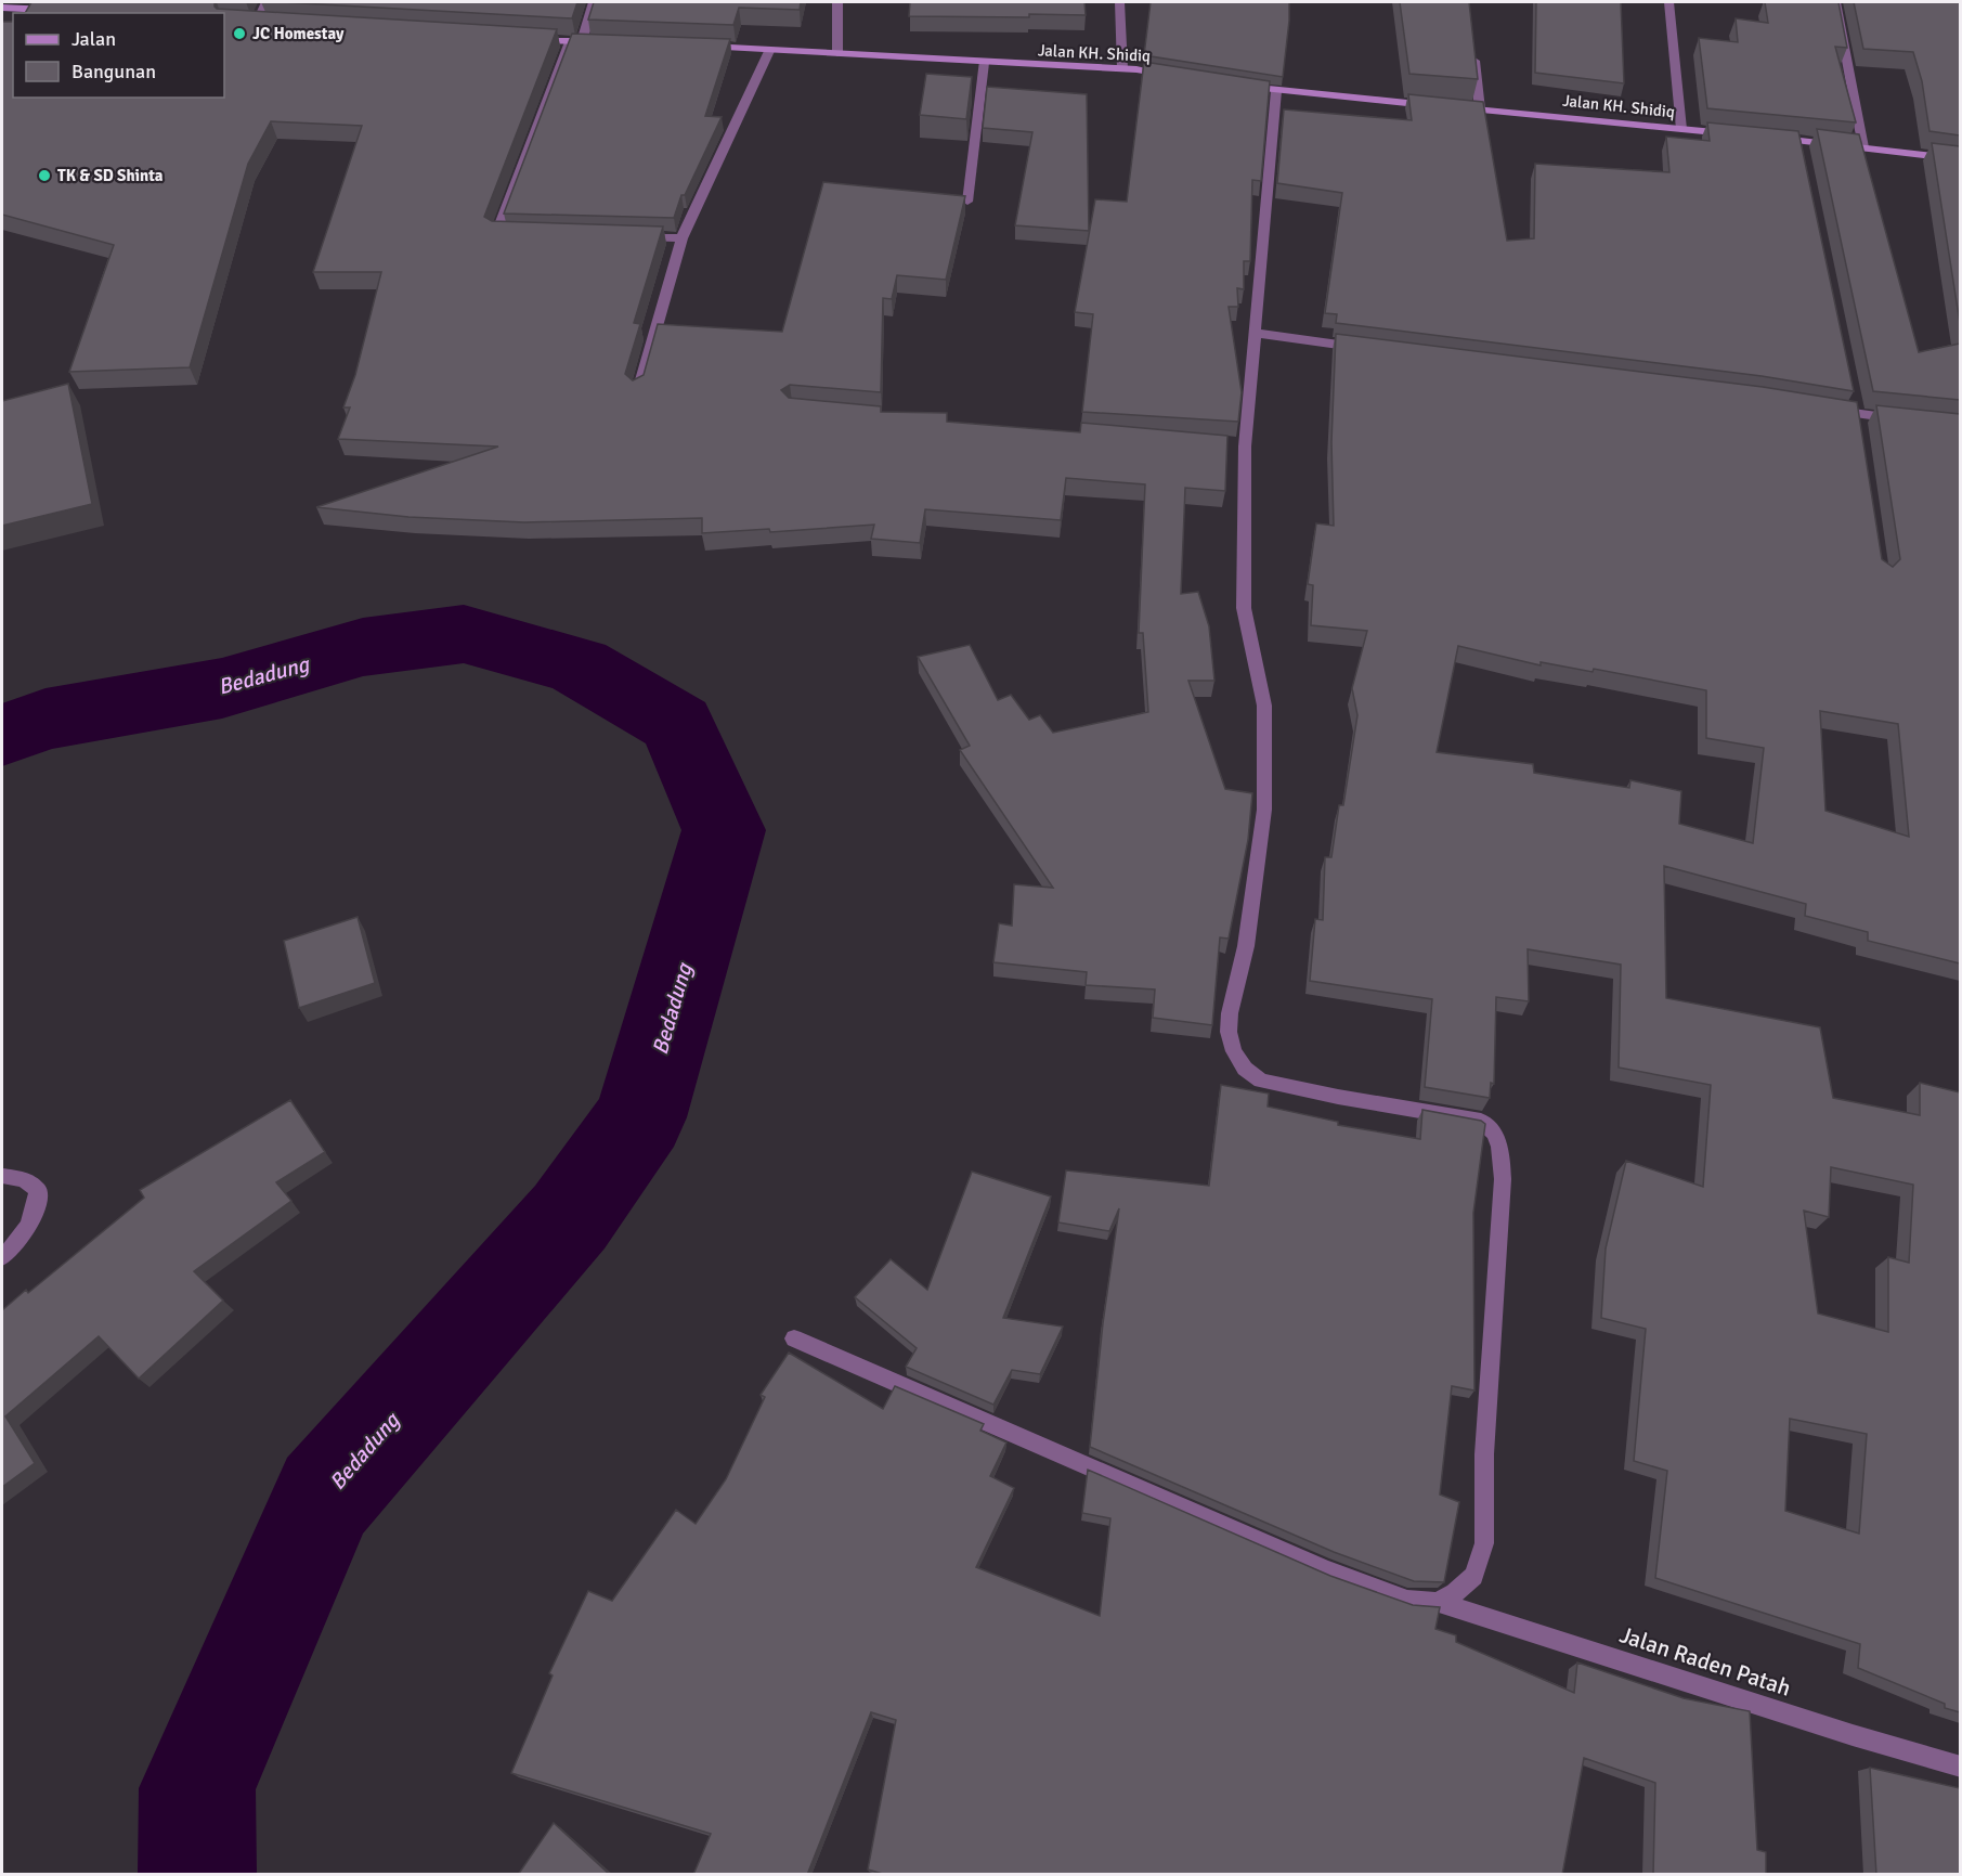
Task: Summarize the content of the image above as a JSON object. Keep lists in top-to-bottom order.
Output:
{
  "streets": {
    "main road": ["Jalan KH. Shidiq"],
    "street": ["Jalan Raden Patah"]
  },
  "water": ["Bedadung"],
  "places": ["JC Homestay", "TK & SD Shinta"],
  "legend": ["Jalan", "Bangunan"]
}
